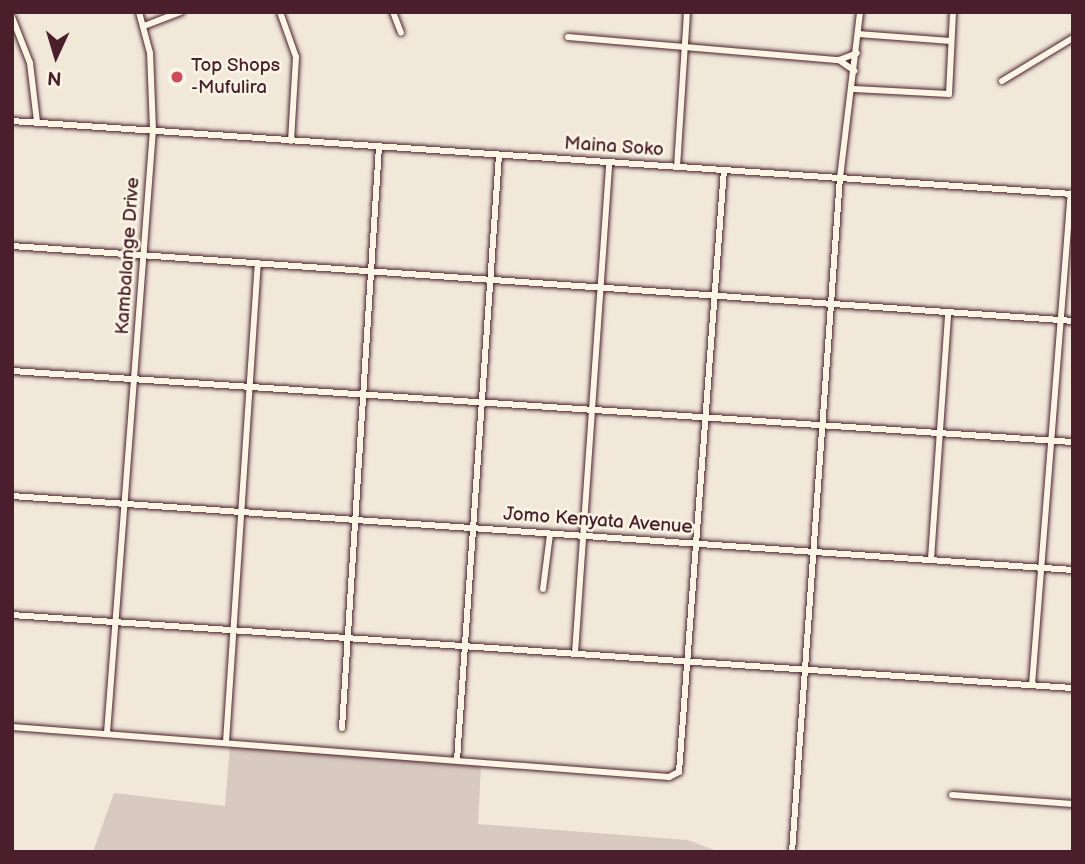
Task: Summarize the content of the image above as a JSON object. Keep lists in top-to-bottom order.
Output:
{
  "streets": {
    "street": ["Maina Soko", "Kambalange Drive", "Jomo Kenyata Avenue"]
  },
  "crossings": [
    ["Maina Soko", "Kambalange Drive"],
    ["Kambalange Drive", "Jomo Kenyata Avenue"]
  ],
  "places": ["Top Shops -Mufulira"],
  "north": "bottom"
}
